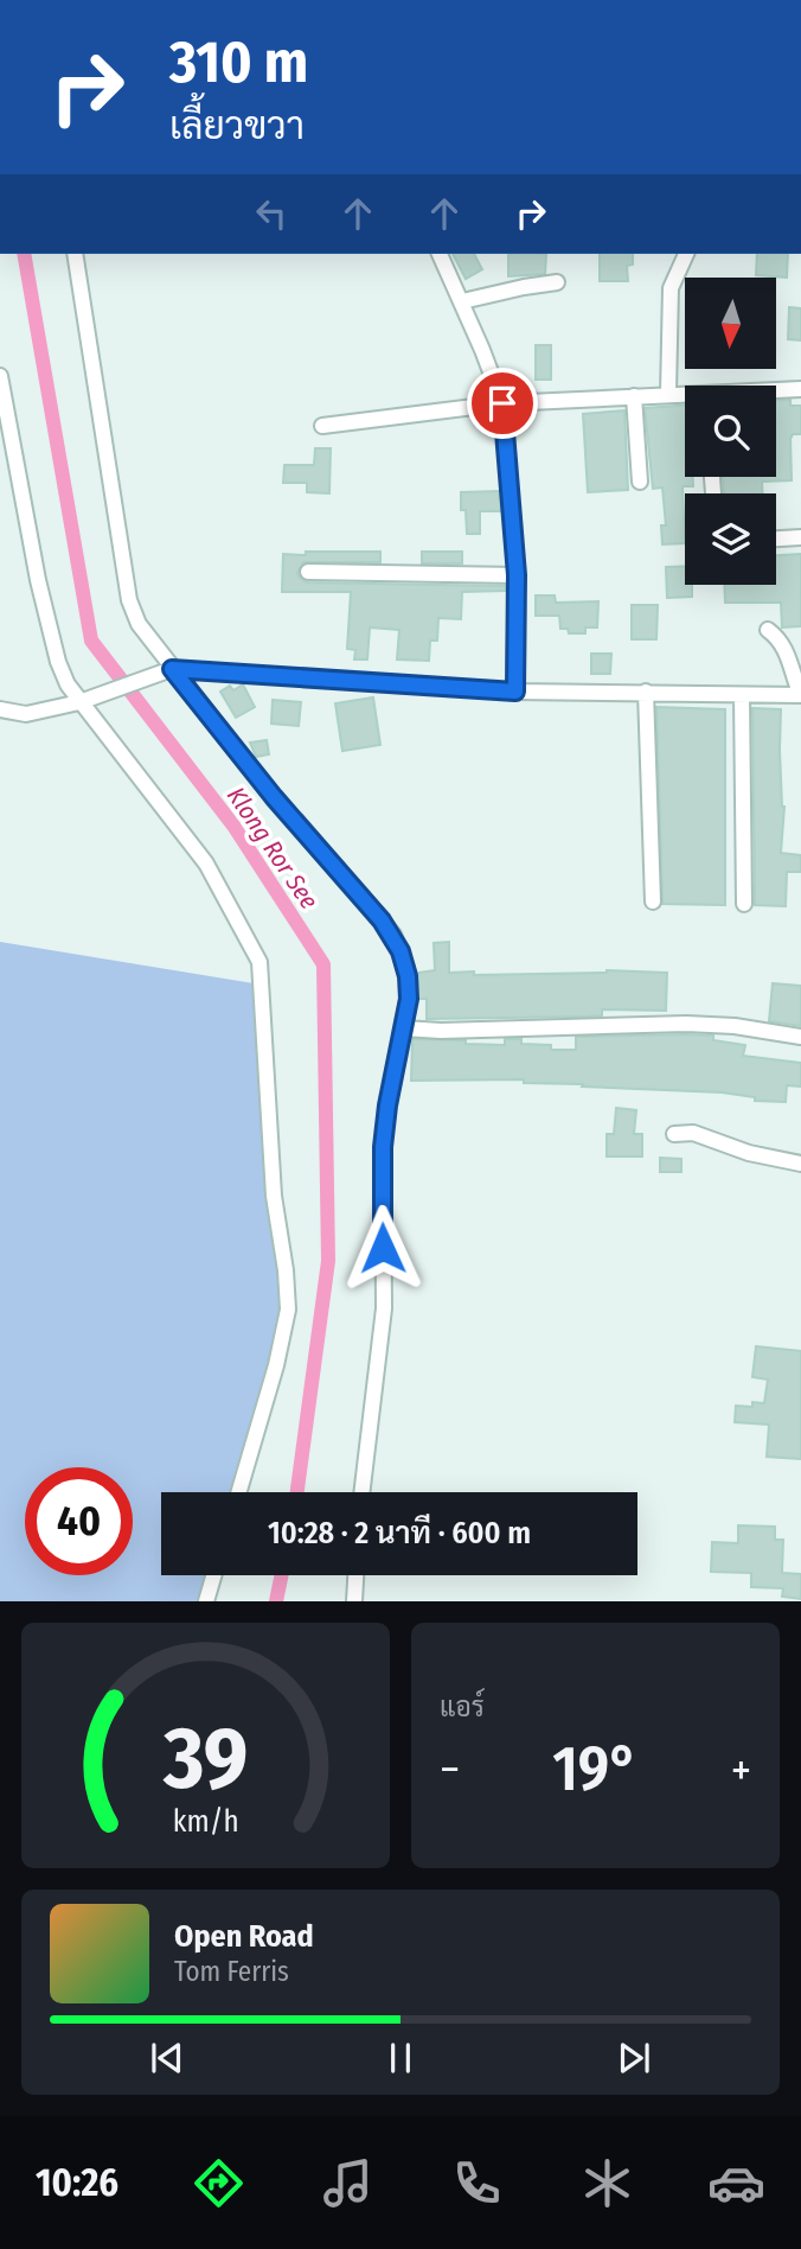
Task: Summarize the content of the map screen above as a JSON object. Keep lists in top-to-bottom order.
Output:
{
  "water": ["Klong Ror See"],
  "north": "bottom",
  "page": {
    "turn": ["310 m", "เลี้ยวขวา"],
    "limit": "40",
    "trip": "10:28 · 2 นาที · 600 m",
    "tile": "แอร์",
    "heat": ["−", "19°", "+"],
    "song": ["Open Road", "Tom Ferris"],
    "tabs": "10:26",
    "gauge": ["39", "km/h"]
  }
}
